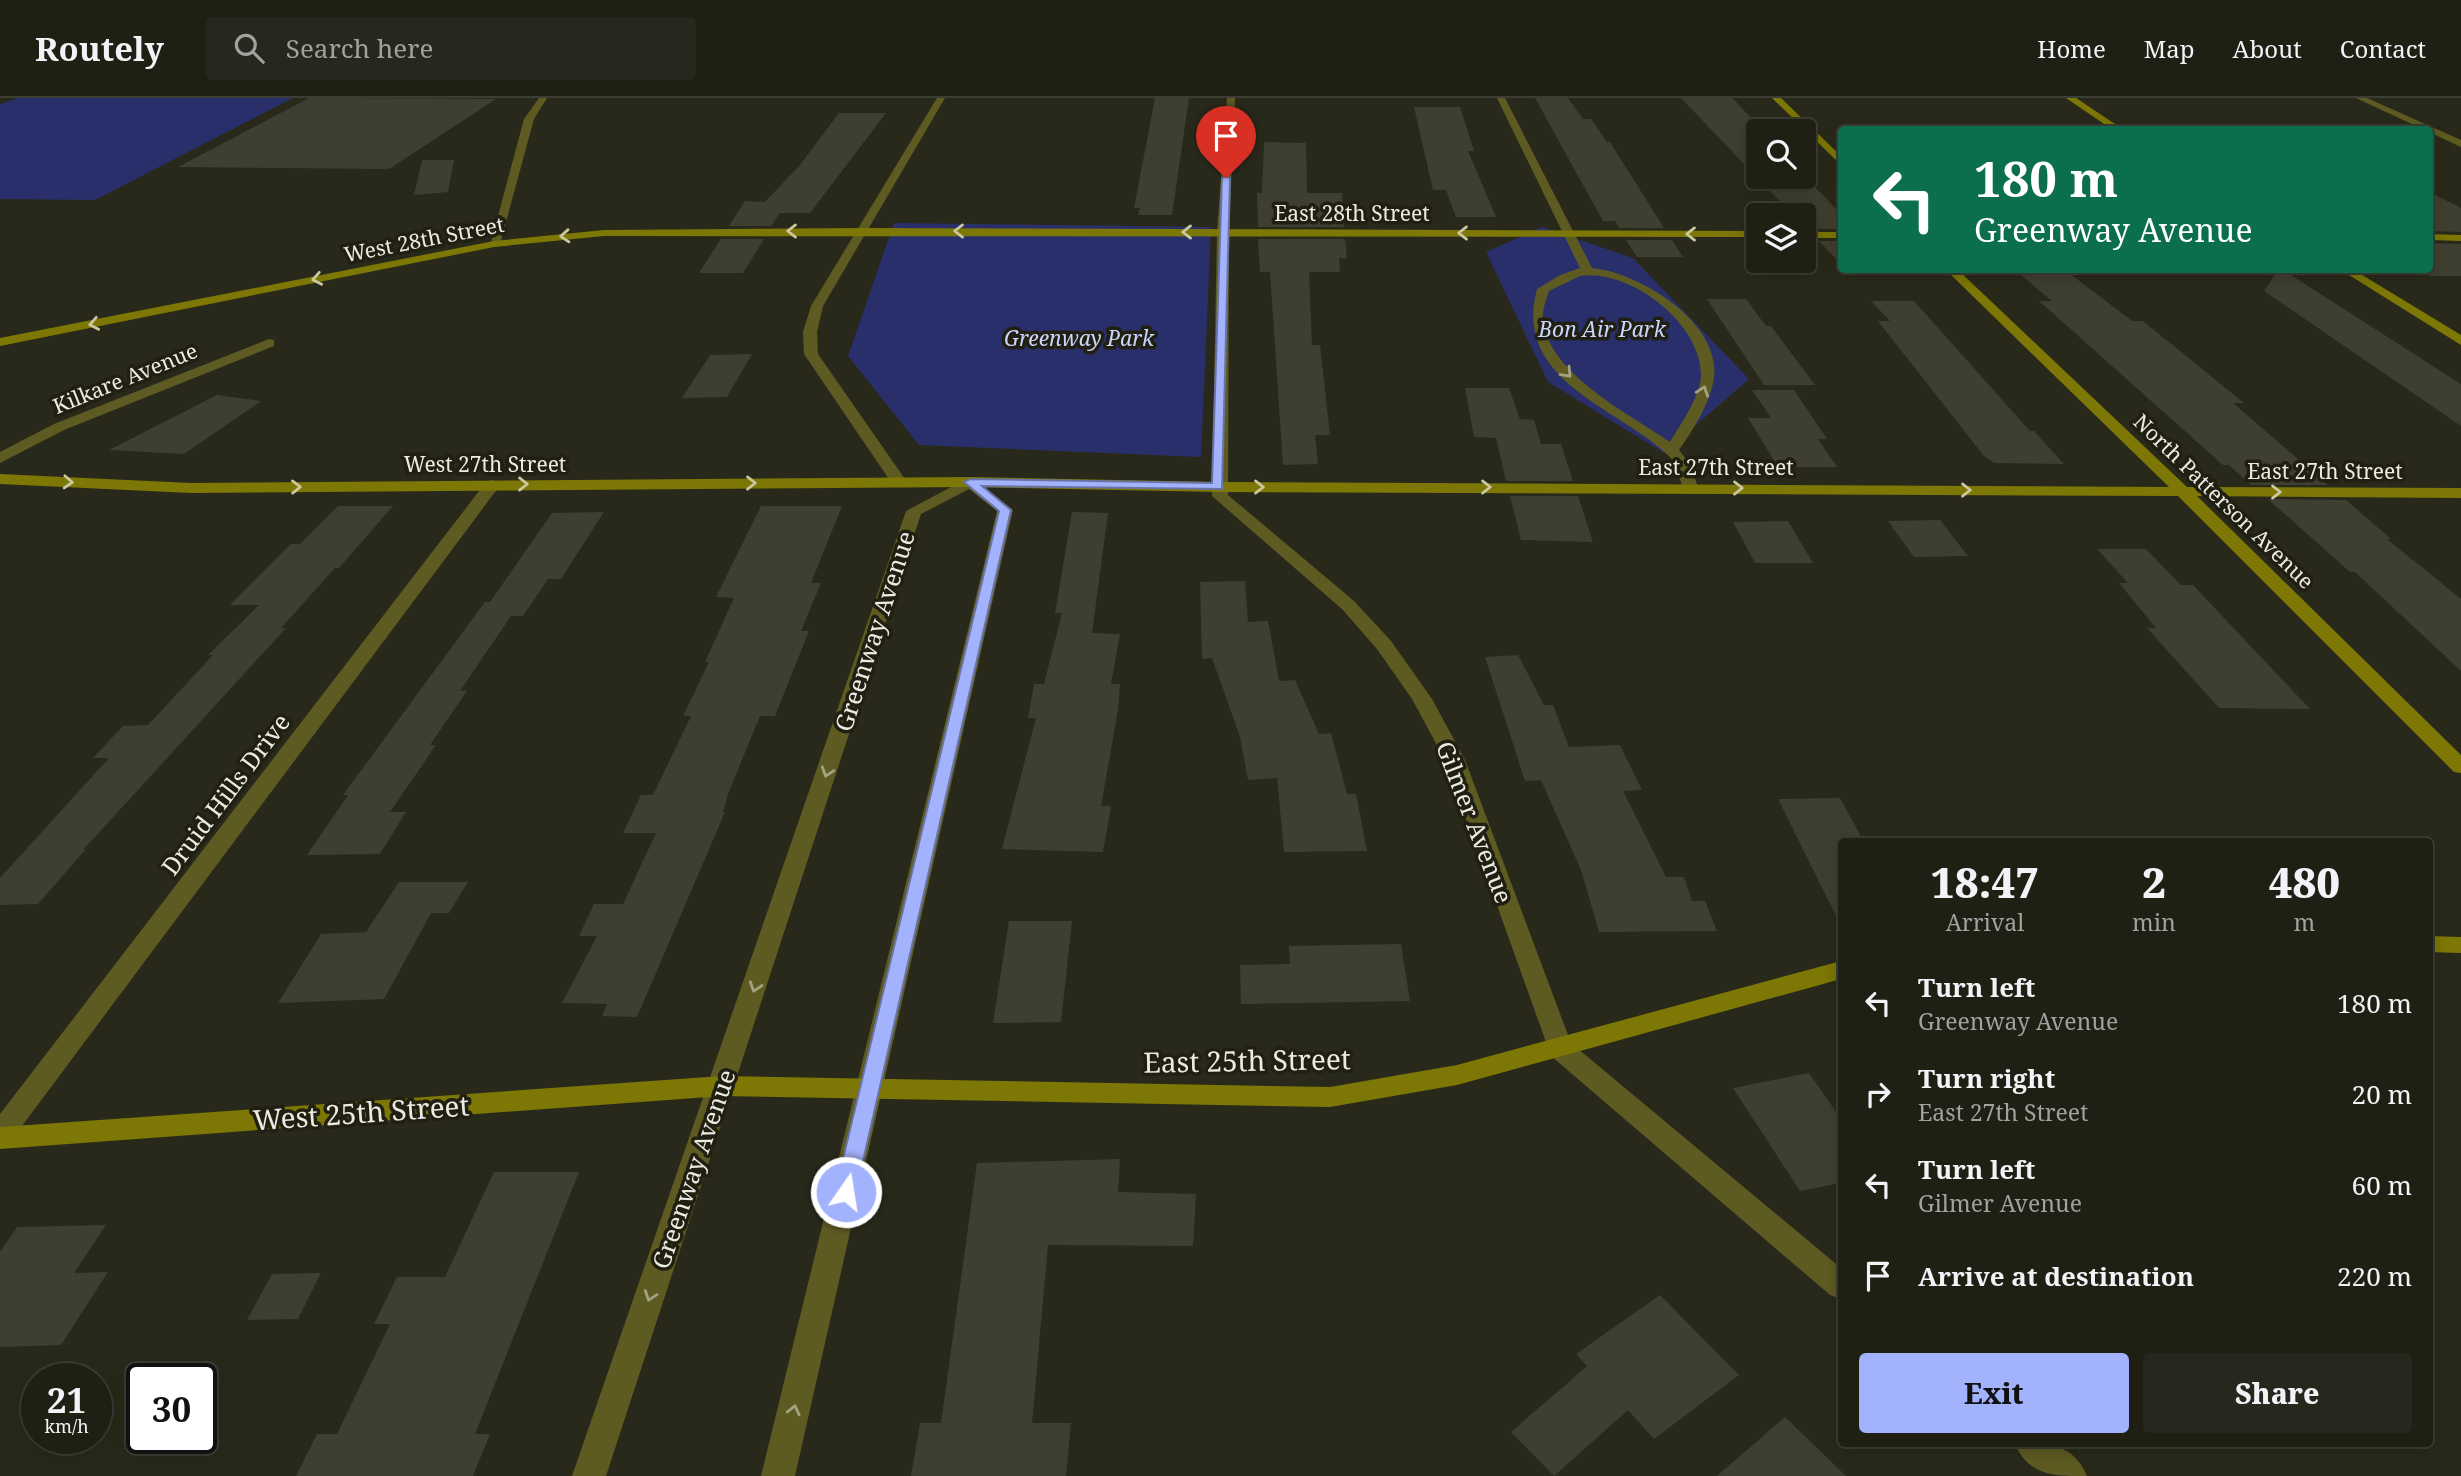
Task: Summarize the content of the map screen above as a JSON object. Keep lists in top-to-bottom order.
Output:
{
  "streets": {
    "street": [
      "East 28th Street",
      "West 28th Street",
      "Kilkare Avenue",
      "West 27th Street",
      "East 27th Street",
      "North Patterson Avenue",
      "Greenway Avenue",
      "Druid Hills Drive",
      "Gilmer Avenue",
      "East 25th Street",
      "West 25th Street"
    ]
  },
  "crossings": [
    ["East 28th Street", "West 28th Street"],
    ["West 27th Street", "East 27th Street"],
    ["West 27th Street", "Greenway Avenue"],
    ["West 27th Street", "Druid Hills Drive"],
    ["East 27th Street", "North Patterson Avenue"],
    ["East 27th Street", "Greenway Avenue"],
    ["East 27th Street", "Gilmer Avenue"],
    ["Greenway Avenue", "East 25th Street"],
    ["Greenway Avenue", "West 25th Street"],
    ["Druid Hills Drive", "West 25th Street"],
    ["Gilmer Avenue", "East 25th Street"],
    ["East 25th Street", "West 25th Street"]
  ],
  "one_way": [
    "East 28th Street",
    "West 28th Street",
    "West 27th Street",
    "East 27th Street"
  ],
  "parks": ["Bon Air Park", "Greenway Park"],
  "page": {
    "header": "Routely",
    "search": "Search here",
    "nav": [
      "Home",
      "Map",
      "About",
      "Contact"
    ],
    "turn": ["180 m", "Greenway Avenue"],
    "eta": [
      "18:47",
      "Arrival",
      "2",
      "min",
      "480",
      "m"
    ],
    "list": [
      {
        "name": "Turn left",
        "note": "Greenway Avenue",
        "value": "180 m"
      },
      {
        "name": "Turn right",
        "note": "East 27th Street",
        "value": "20 m"
      },
      {
        "name": "Turn left",
        "note": "Gilmer Avenue",
        "value": "60 m"
      },
      {
        "name": "Arrive at destination",
        "value": "220 m"
      }
    ],
    "buttons": ["Exit", "Share"],
    "speed": "21 km/h",
    "limit": "30"
  }
}
